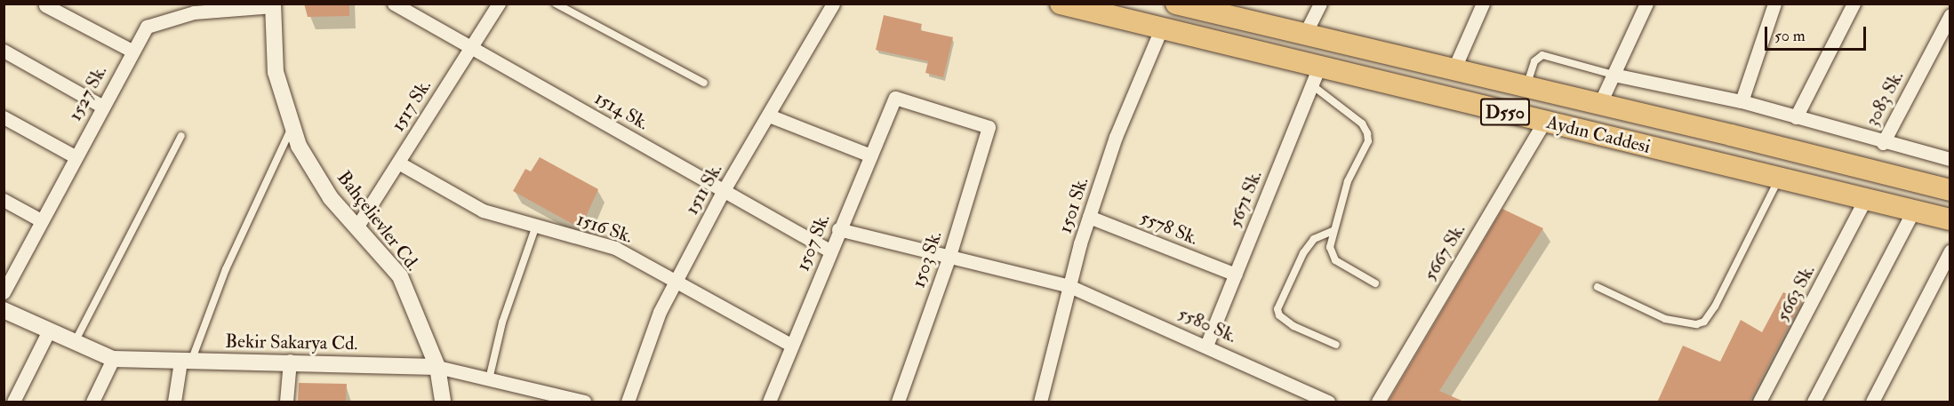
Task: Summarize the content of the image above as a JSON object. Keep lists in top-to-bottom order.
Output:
{
  "streets": {
    "highway": ["D550", "Aydın Caddesi"],
    "street": [
      "1527 Sk.",
      "3083 Sk.",
      "1517 Sk.",
      "1514 Sk.",
      "1511 Sk.",
      "5671 Sk.",
      "1501 Sk.",
      "Bahçelievler Cd.",
      "1516 Sk.",
      "5578 Sk.",
      "1507 Sk.",
      "5667 Sk.",
      "1503 Sk.",
      "5663 Sk.",
      "5580 Sk.",
      "Bekir Sakarya Cd."
    ]
  },
  "crossings": [
    ["1527 Sk.", "Bahçelievler Cd."],
    ["1517 Sk.", "1514 Sk."],
    ["1517 Sk.", "Bahçelievler Cd."],
    ["1517 Sk.", "1516 Sk."],
    ["1514 Sk.", "1511 Sk."],
    ["1514 Sk.", "1507 Sk."],
    ["Aydın Caddesi", "5671 Sk."],
    ["Aydın Caddesi", "1501 Sk."],
    ["Aydın Caddesi", "5667 Sk."],
    ["Aydın Caddesi", "5663 Sk."],
    ["1511 Sk.", "1516 Sk."],
    ["5671 Sk.", "5578 Sk."],
    ["5671 Sk.", "5580 Sk."],
    ["1501 Sk.", "5578 Sk."],
    ["1501 Sk.", "5580 Sk."],
    ["Bahçelievler Cd.", "Bekir Sakarya Cd."],
    ["1516 Sk.", "1507 Sk."],
    ["1507 Sk.", "1503 Sk."],
    ["1507 Sk.", "5580 Sk."],
    ["1503 Sk.", "5580 Sk."]
  ],
  "scale_bar": "50 m"
}
